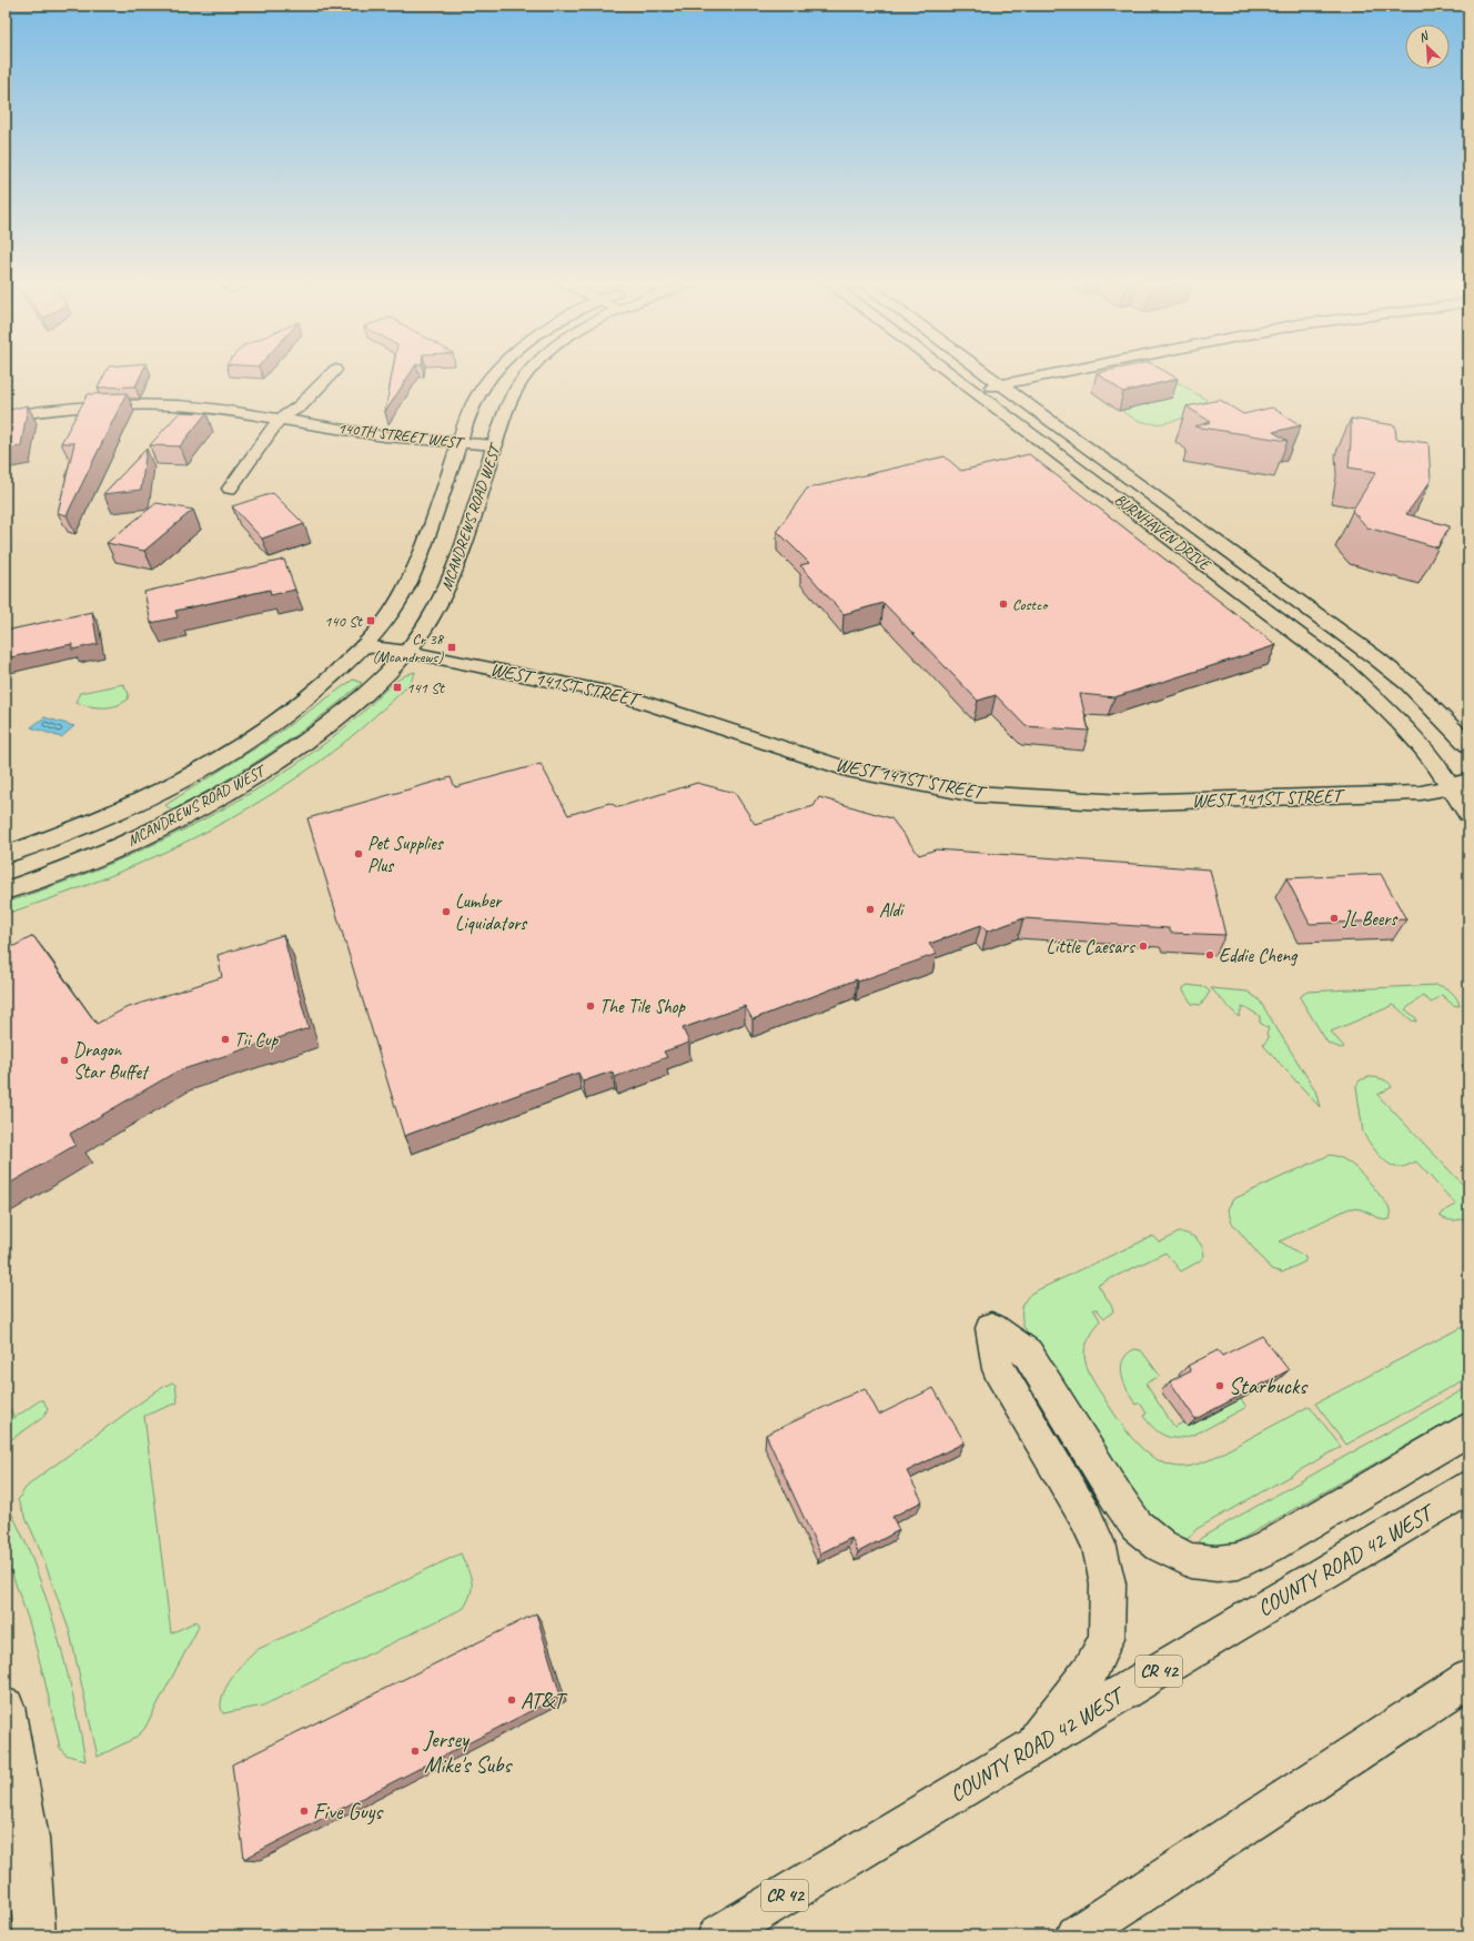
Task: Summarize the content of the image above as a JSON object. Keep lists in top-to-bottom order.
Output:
{
  "streets": {
    "main road": [
      "140TH STREET WEST",
      "MCANDREWS ROAD WEST",
      "BURNHAVEN DRIVE",
      "WEST 141ST STREET",
      "COUNTY ROAD 42 WEST",
      "CR 42"
    ]
  },
  "crossings": [
    ["140TH STREET WEST", "MCANDREWS ROAD WEST"],
    ["MCANDREWS ROAD WEST", "WEST 141ST STREET"],
    ["BURNHAVEN DRIVE", "WEST 141ST STREET"]
  ],
  "places": {
    "other": [
      "Costco",
      "Pet Supplies Plus",
      "Aldi",
      "Lumber Liquidators",
      "JL Beers",
      "Little Caesars",
      "Eddie Cheng",
      "The Tile Shop",
      "Tii Cup",
      "Dragon Star Buffet",
      "Starbucks",
      "AT&T",
      "Jersey Mike's Subs",
      "Five Guys"
    ],
    "transit": ["140 St", "Cr 38 (Mcandrews)", "141 St"]
  },
  "north": "top left"
}
